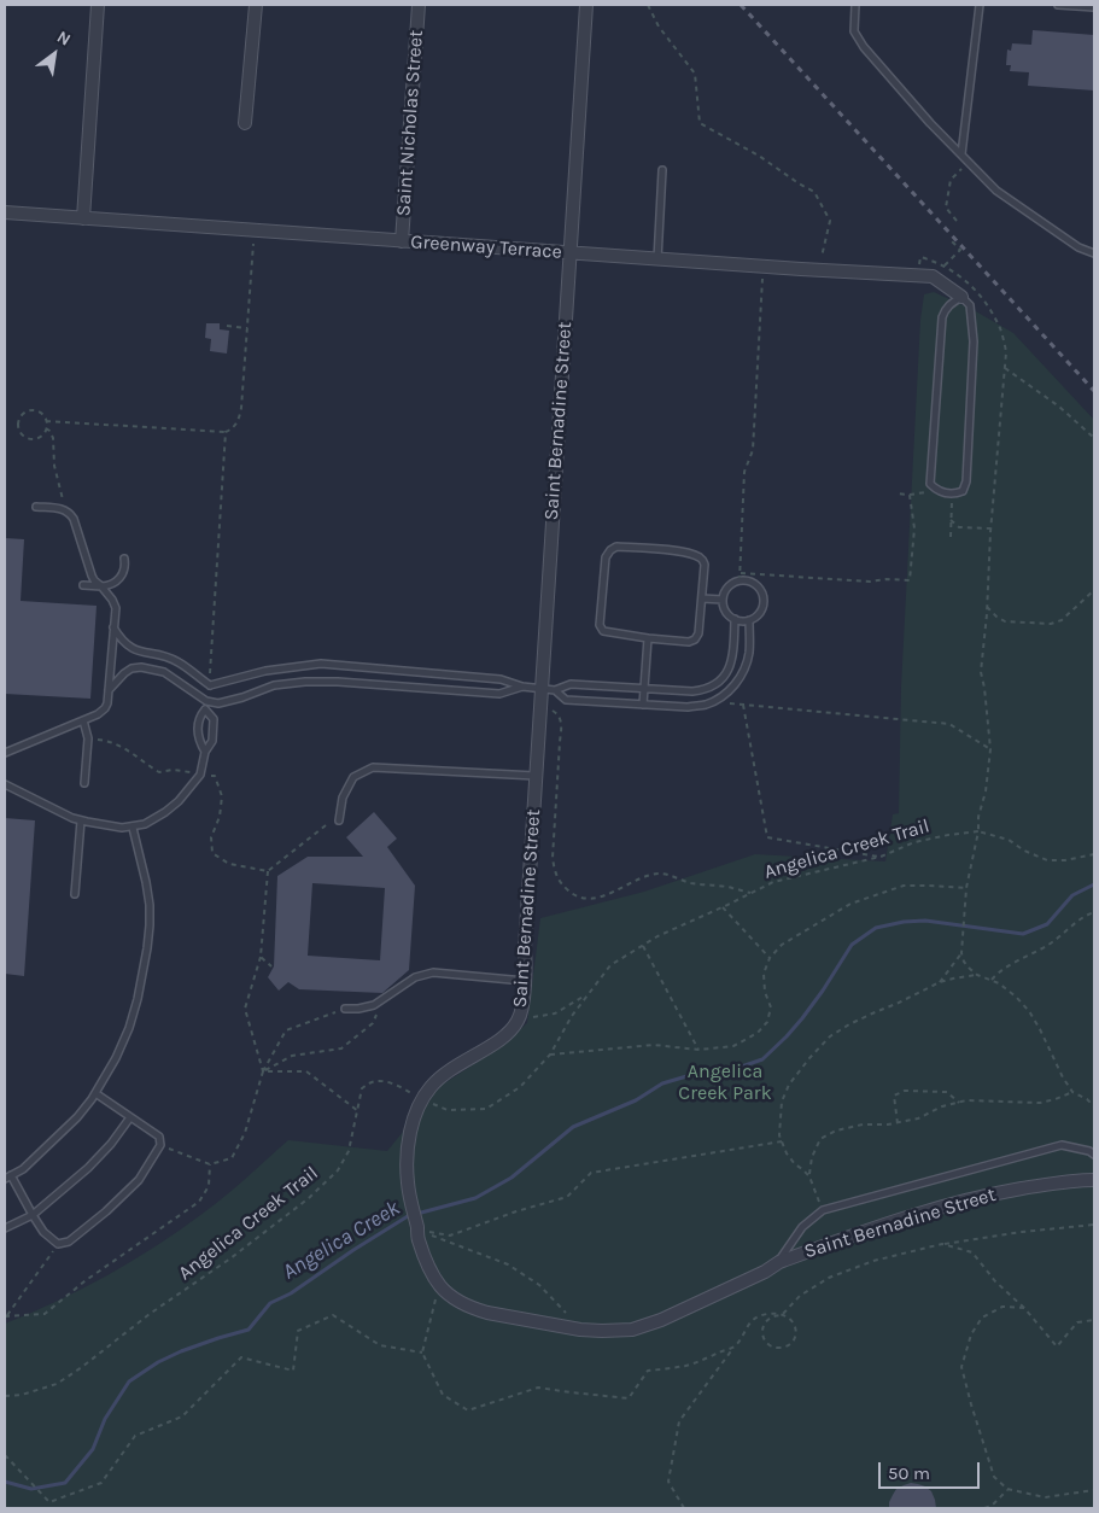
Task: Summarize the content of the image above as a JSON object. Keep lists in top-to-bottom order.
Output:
{
  "streets": {
    "street": ["Saint Nicholas Street", "Greenway Terrace", "Saint Bernadine Street"],
    "path": ["Angelica Creek Trail"]
  },
  "crossings": [
    ["Saint Nicholas Street", "Greenway Terrace"],
    ["Greenway Terrace", "Saint Bernadine Street"],
    ["Saint Bernadine Street", "Angelica Creek Trail"]
  ],
  "water": ["Angelica Creek"],
  "parks": ["Angelica Creek Park"],
  "scale_bar": "50 m",
  "north": "top right"
}
